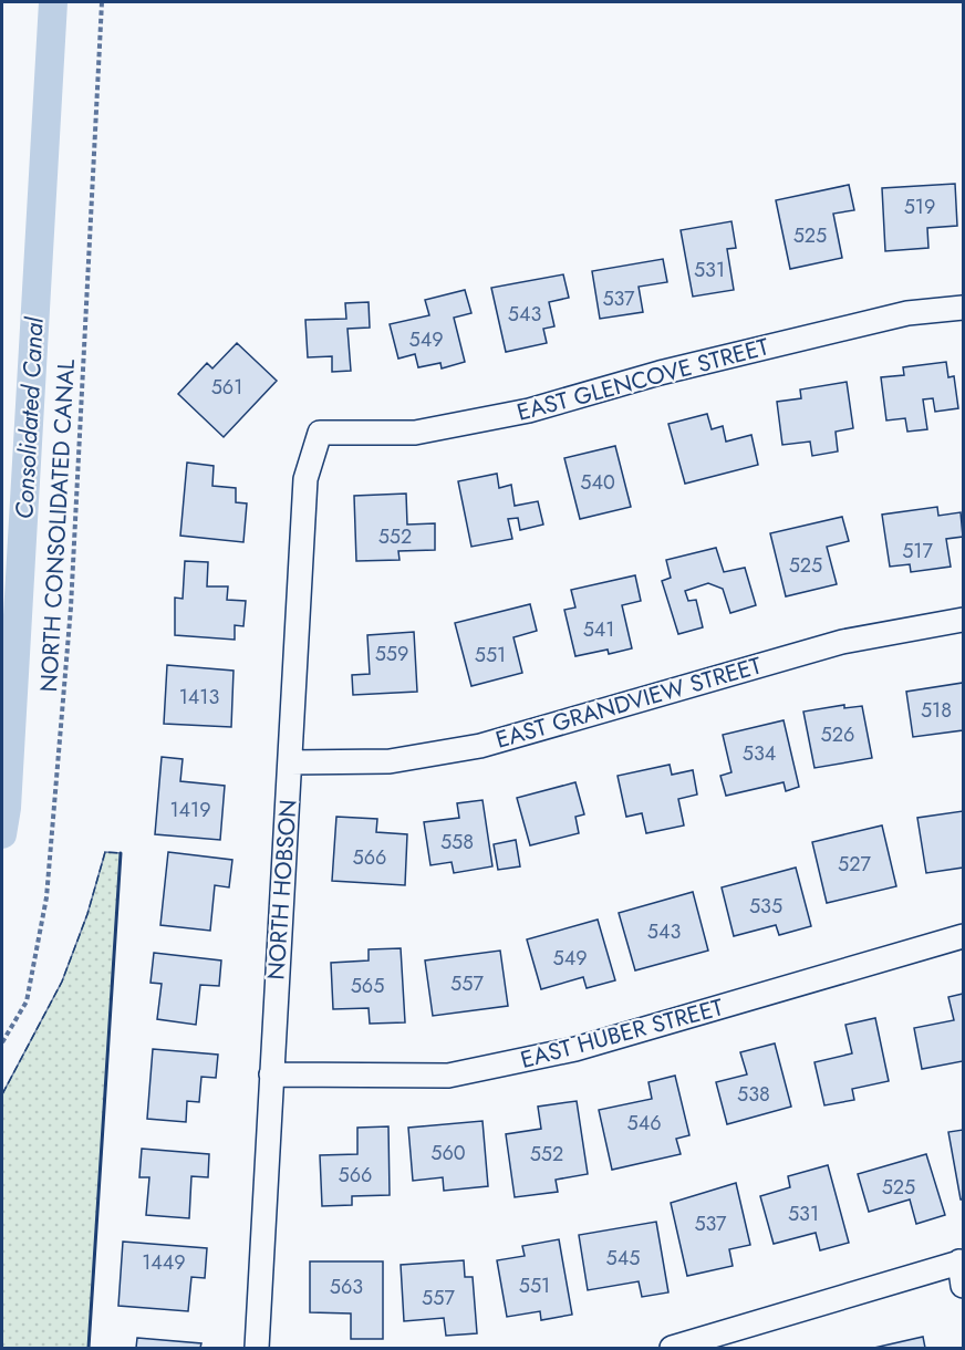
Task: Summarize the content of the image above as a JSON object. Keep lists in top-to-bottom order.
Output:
{
  "streets": {
    "street": [
      "EAST GLENCOVE STREET",
      "EAST GRANDVIEW STREET",
      "NORTH HOBSON",
      "EAST HUBER STREET"
    ],
    "path": ["NORTH CONSOLIDATED CANAL"]
  },
  "crossings": [
    ["EAST GLENCOVE STREET", "NORTH HOBSON"],
    ["EAST GRANDVIEW STREET", "NORTH HOBSON"],
    ["NORTH HOBSON", "EAST HUBER STREET"]
  ],
  "water": ["Consolidated Canal"],
  "house_numbers": [
    "519",
    "525",
    "531",
    "537",
    "543",
    "549",
    "561",
    "540",
    "552",
    "517",
    "525",
    "541",
    "559",
    "551",
    "1413",
    "518",
    "526",
    "534",
    "1419",
    "558",
    "566",
    "527",
    "535",
    "543",
    "549",
    "557",
    "565",
    "538",
    "546",
    "560",
    "552",
    "566",
    "525",
    "531",
    "537",
    "545",
    "1449",
    "551",
    "563",
    "557"
  ]
}
